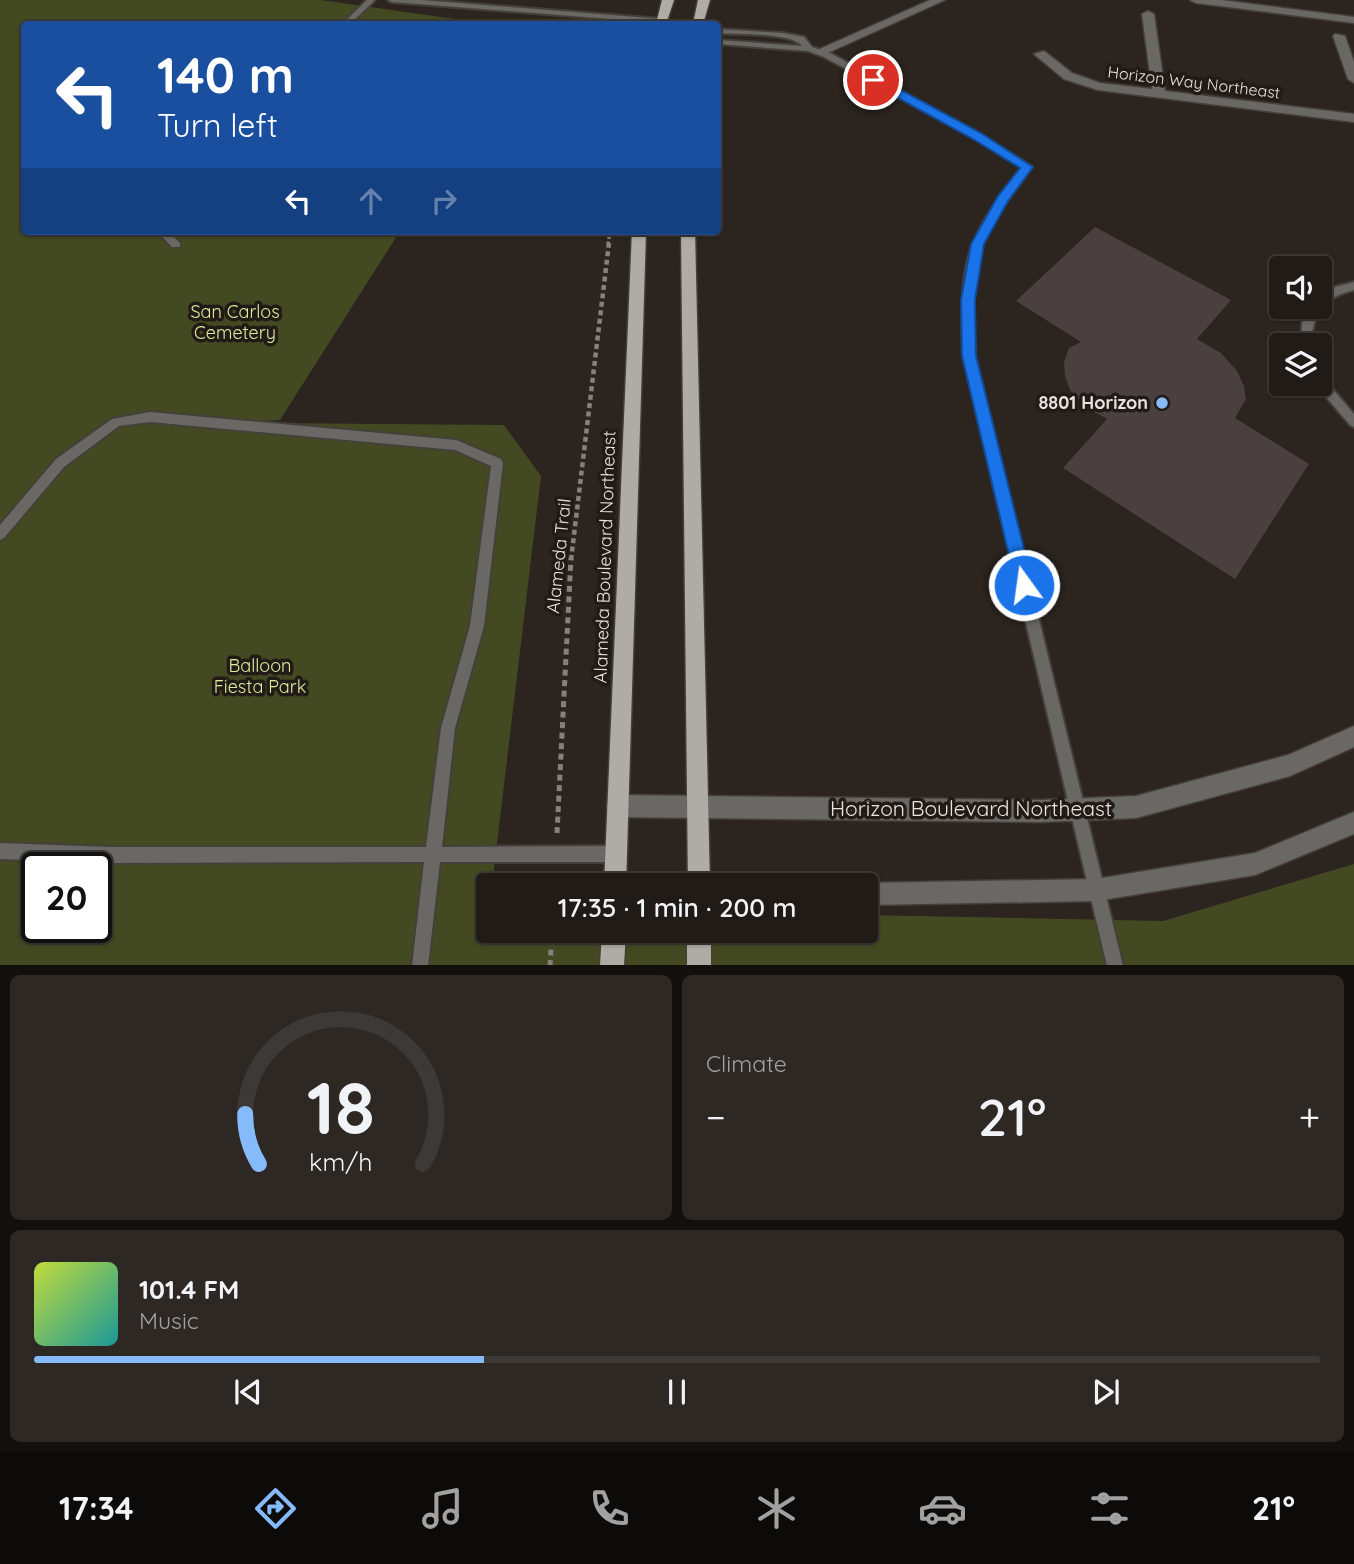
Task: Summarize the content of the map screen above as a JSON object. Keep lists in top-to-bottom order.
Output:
{
  "streets": {
    "main road": ["Alameda Boulevard Northeast"],
    "street": ["Horizon Way Northeast", "Horizon Boulevard Northeast"],
    "path": ["Alameda Trail"]
  },
  "crossings": [
    ["Alameda Boulevard Northeast", "Horizon Boulevard Northeast"]
  ],
  "parks": ["San Carlos Cemetery", "Balloon Fiesta Park"],
  "places": ["8801 Horizon"],
  "page": {
    "turn": ["140 m", "Turn left"],
    "limit": "20",
    "trip": "17:35 · 1 min · 200 m",
    "tile": "Climate",
    "heat": ["−", "21°", "+"],
    "song": ["101.4 FM", "Music"],
    "tabs": ["17:34", "21°"],
    "gauge": ["18", "km/h"]
  }
}
